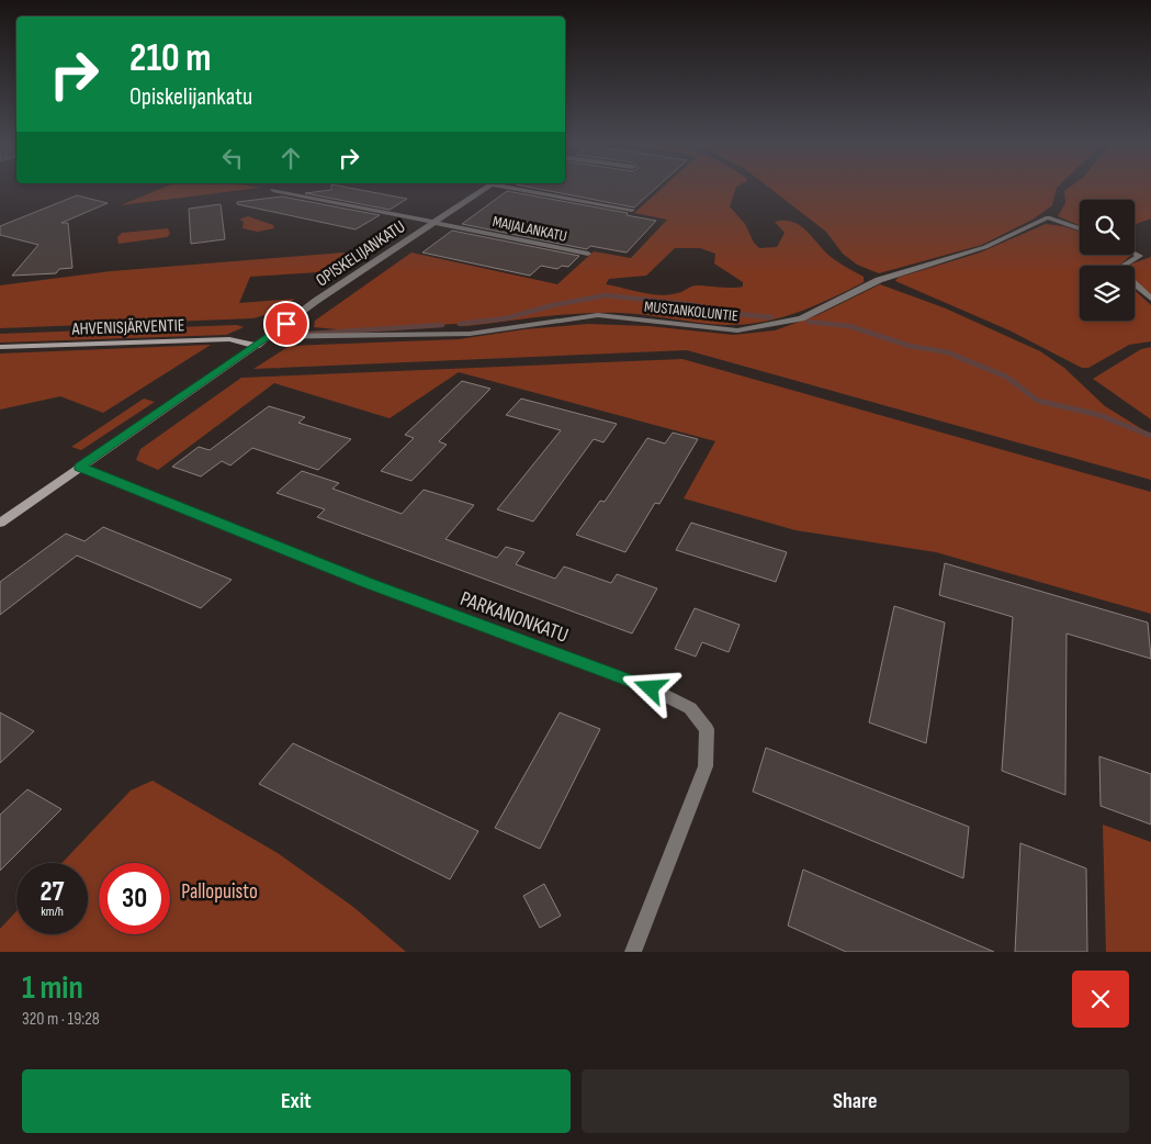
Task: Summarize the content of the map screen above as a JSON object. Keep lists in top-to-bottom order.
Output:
{
  "streets": {
    "main road": ["OPISKELIJANKATU", "AHVENISJÄRVENTIE"],
    "street": ["MAIJALANKATU", "MUSTANKOLUNTIE", "PARKANONKATU"]
  },
  "crossings": [
    ["MAIJALANKATU", "OPISKELIJANKATU"],
    ["OPISKELIJANKATU", "MUSTANKOLUNTIE"],
    ["OPISKELIJANKATU", "AHVENISJÄRVENTIE"],
    ["OPISKELIJANKATU", "PARKANONKATU"]
  ],
  "parks": ["Pallopuisto"],
  "page": {
    "turn": ["210 m", "Opiskelijankatu"],
    "speed": "27 km/h",
    "limit": "30",
    "heading": ["1 min", "320 m · 19:28"],
    "buttons": ["Exit", "Share"]
  }
}
